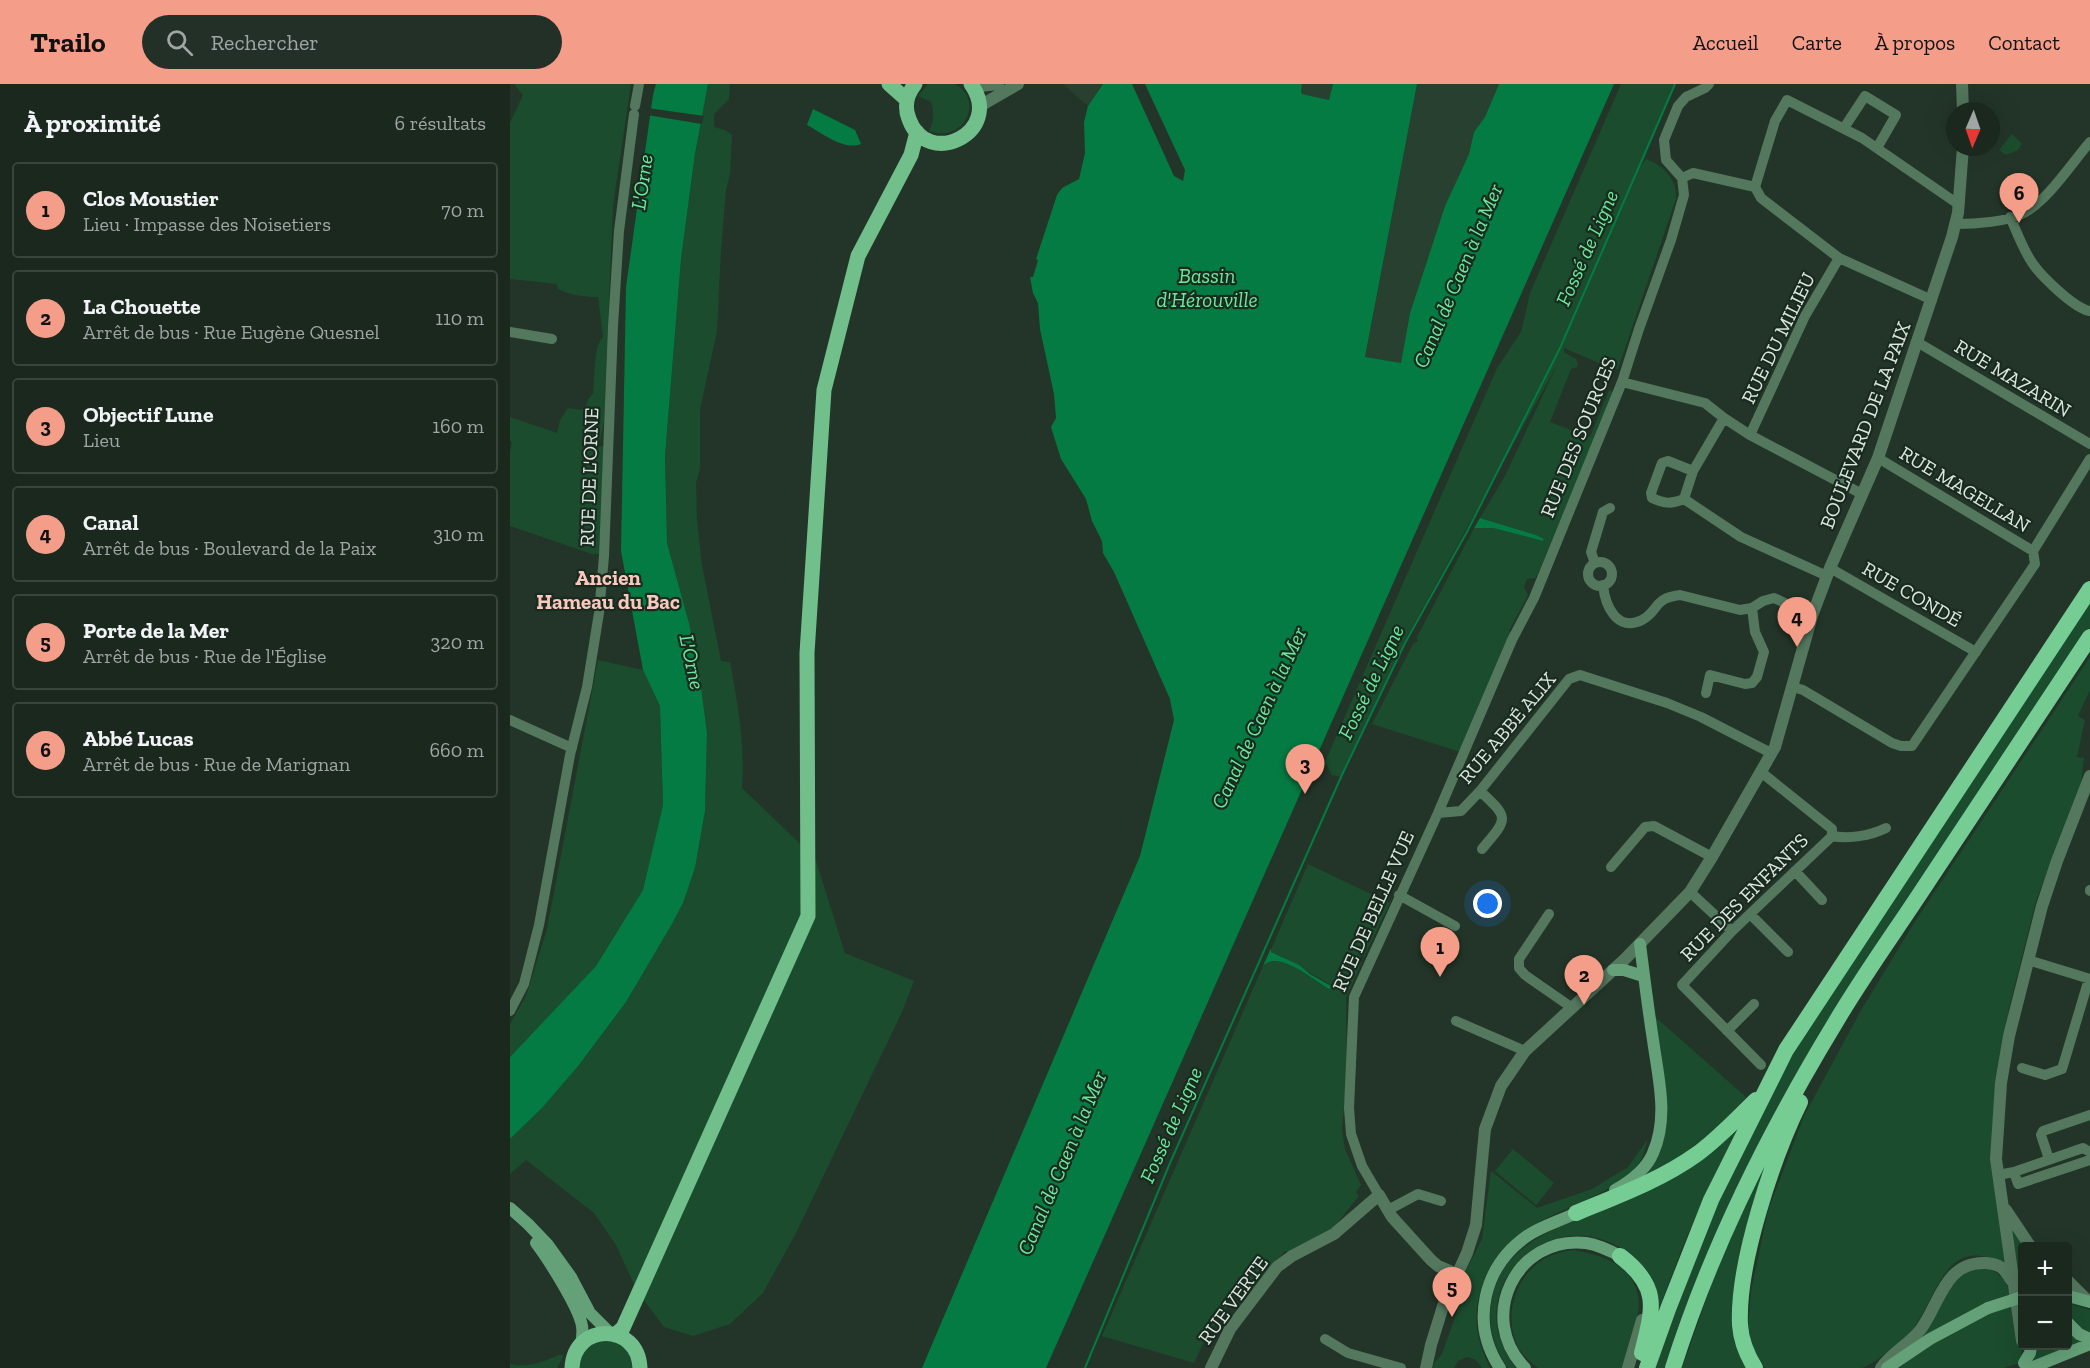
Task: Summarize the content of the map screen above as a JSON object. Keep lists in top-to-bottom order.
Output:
{
  "streets": {
    "street": [
      "RUE DU MILIEU",
      "RUE MAZARIN",
      "BOULEVARD DE LA PAIX",
      "RUE DES SOURCES",
      "RUE DE L'ORNE",
      "RUE MAGELLAN",
      "RUE CONDÉ",
      "RUE ABBÉ ALIX",
      "RUE DES ENFANTS",
      "RUE DE BELLE VUE",
      "RUE VERTE"
    ]
  },
  "crossings": [
    ["RUE MAZARIN", "BOULEVARD DE LA PAIX"],
    ["BOULEVARD DE LA PAIX", "RUE MAGELLAN"],
    ["BOULEVARD DE LA PAIX", "RUE CONDÉ"],
    ["BOULEVARD DE LA PAIX", "RUE ABBÉ ALIX"],
    ["BOULEVARD DE LA PAIX", "RUE DE BELLE VUE"],
    ["RUE DES SOURCES", "RUE ABBÉ ALIX"],
    ["RUE DES SOURCES", "RUE DE BELLE VUE"],
    ["RUE ABBÉ ALIX", "RUE DE BELLE VUE"],
    ["RUE DE BELLE VUE", "RUE VERTE"]
  ],
  "districts": ["Ancien Hameau du Bac"],
  "water": [
    "L'Orne",
    "Fossé de Ligne",
    "Bassin d'Hérouville",
    "Canal de Caen à la Mer"
  ],
  "north": "bottom",
  "page": {
    "header": "Trailo",
    "search": "Rechercher",
    "nav": [
      "Accueil",
      "Carte",
      "À propos",
      "Contact"
    ],
    "heading": ["À proximité", "6 résultats"],
    "list": [
      {
        "mark": "1",
        "name": "Clos Moustier",
        "note": "Lieu · Impasse des Noisetiers",
        "value": "70 m"
      },
      {
        "mark": "2",
        "name": "La Chouette",
        "note": "Arrêt de bus · Rue Eugène Quesnel",
        "value": "110 m"
      },
      {
        "mark": "3",
        "name": "Objectif Lune",
        "note": "Lieu",
        "value": "160 m"
      },
      {
        "mark": "4",
        "name": "Canal",
        "note": "Arrêt de bus · Boulevard de la Paix",
        "value": "310 m"
      },
      {
        "mark": "5",
        "name": "Porte de la Mer",
        "note": "Arrêt de bus · Rue de l'Église",
        "value": "320 m"
      },
      {
        "mark": "6",
        "name": "Abbé Lucas",
        "note": "Arrêt de bus · Rue de Marignan",
        "value": "660 m"
      }
    ],
    "pins": [
      "6",
      "4",
      "3",
      "1",
      "2",
      "5"
    ],
    "map_buttons": ["+", "−"]
  }
}
